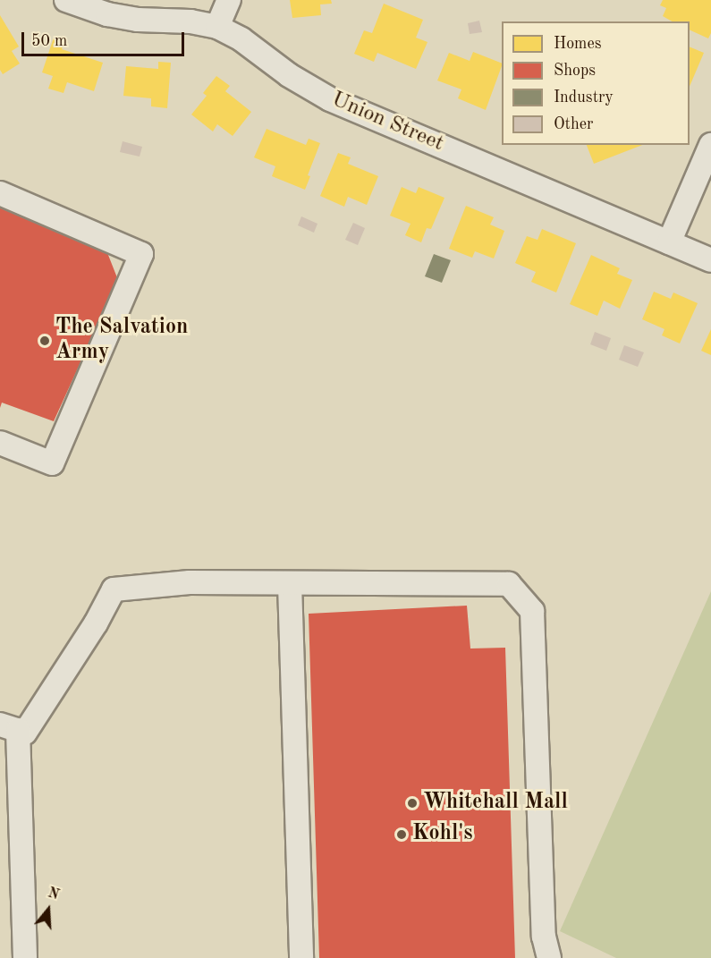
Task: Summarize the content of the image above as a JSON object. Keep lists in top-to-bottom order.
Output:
{
  "streets": {
    "street": ["Union Street"]
  },
  "places": ["The Salvation Army", "Whitehall Mall", "Kohl's"],
  "legend": [
    "Homes",
    "Shops",
    "Industry",
    "Other"
  ],
  "scale_bar": "50 m",
  "north": "top"
}
